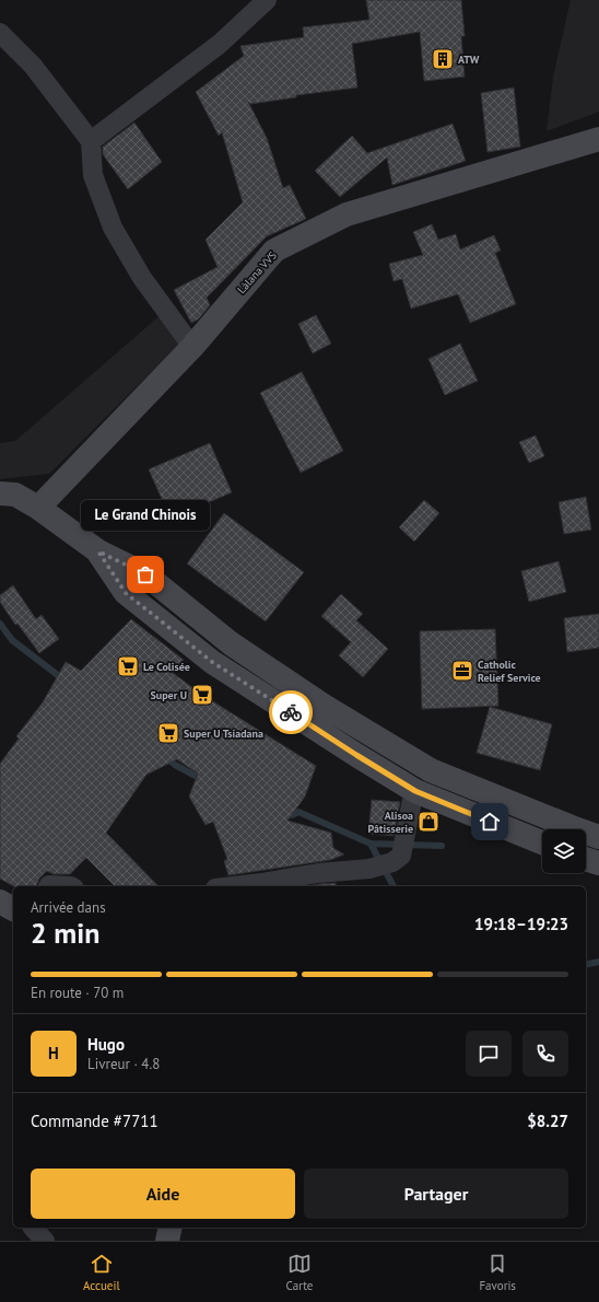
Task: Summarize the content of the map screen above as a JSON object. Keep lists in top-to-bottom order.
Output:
{
  "streets": {
    "street": ["Làlana VVS"]
  },
  "places": {
    "building": ["ATW"],
    "other": ["Le Grand Chinois"],
    "supermarket": ["Le Colisée", "Super U", "Super U Tsiadana"],
    "office": ["Catholic Relief Service"],
    "shop": ["Alisoa Pâtisserie"]
  },
  "page": {
    "bubble": "Le Grand Chinois",
    "heading": ["2 min", "Arrivée dans", "19:18–19:23"],
    "panel": [
      "Hugo",
      "Livreur · 4.8",
      "Commande #7711",
      "$8.27"
    ],
    "bar": "En route · 70 m",
    "round": "H",
    "buttons": ["Aide", "Partager"],
    "tabs": ["Accueil", "Carte", "Favoris"]
  }
}
